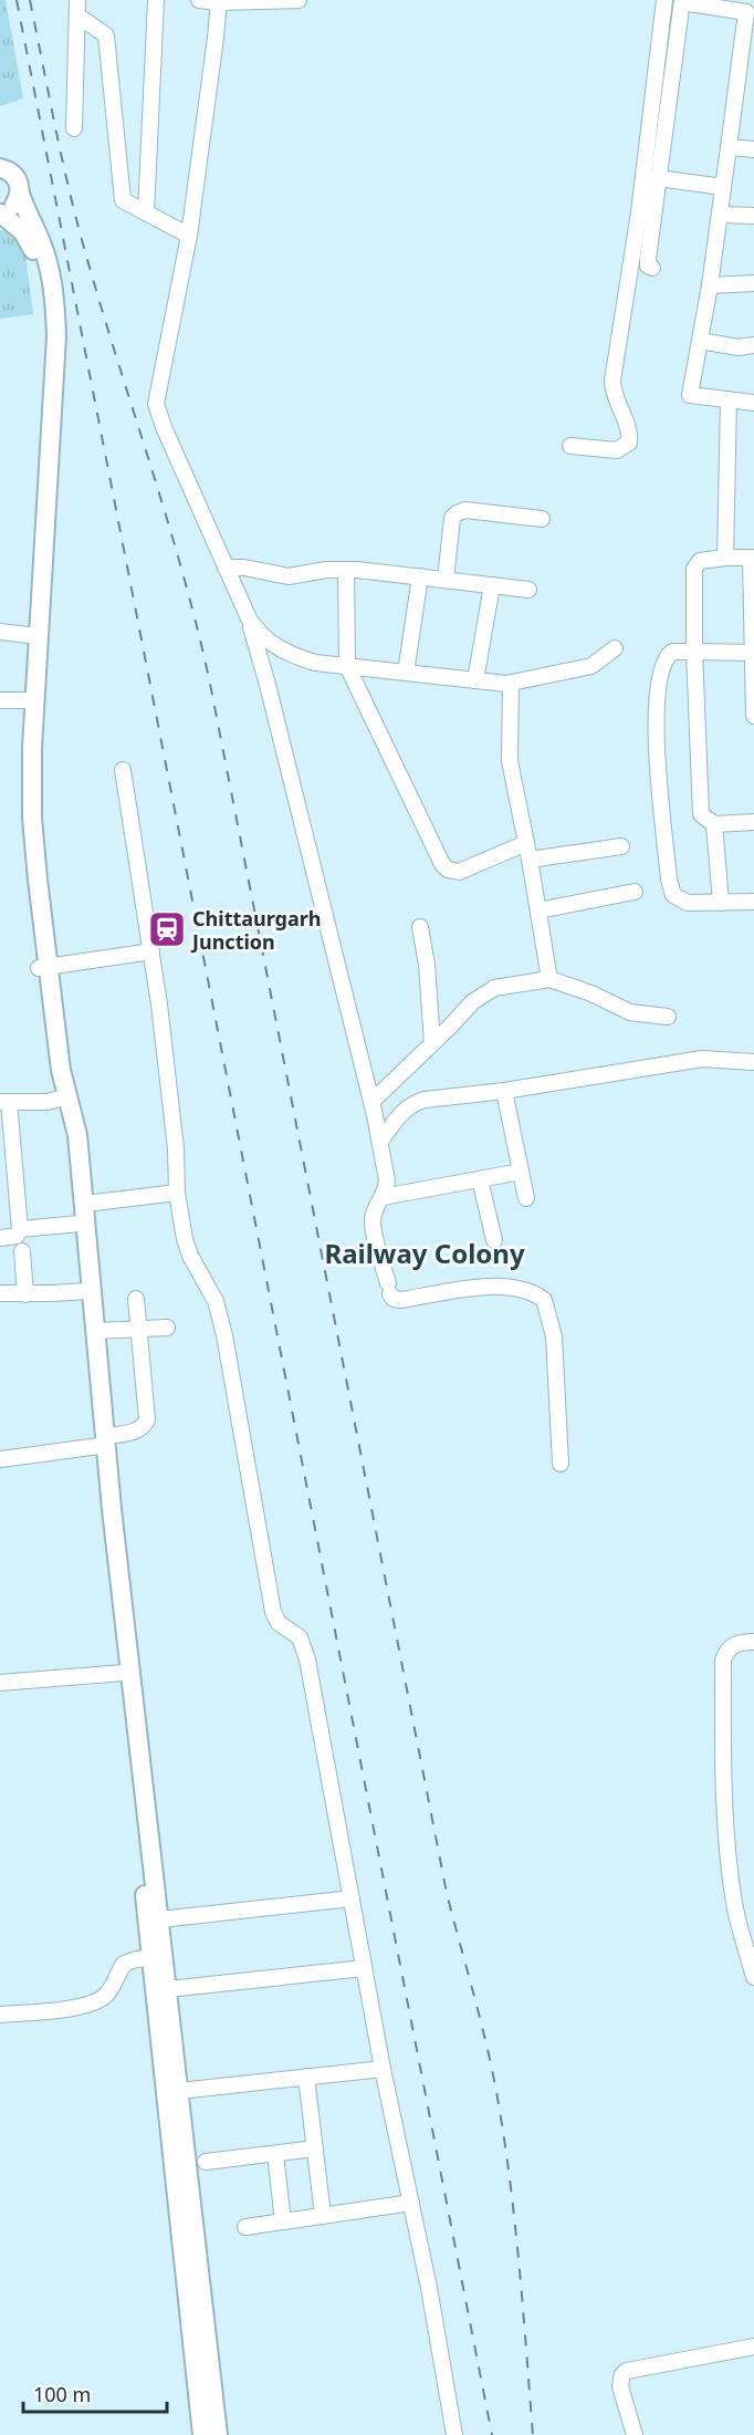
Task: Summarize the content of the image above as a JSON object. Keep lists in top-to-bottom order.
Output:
{
  "districts": ["Railway Colony"],
  "places": {
    "station": ["Chittaurgarh Junction"]
  },
  "scale_bar": "100 m"
}
